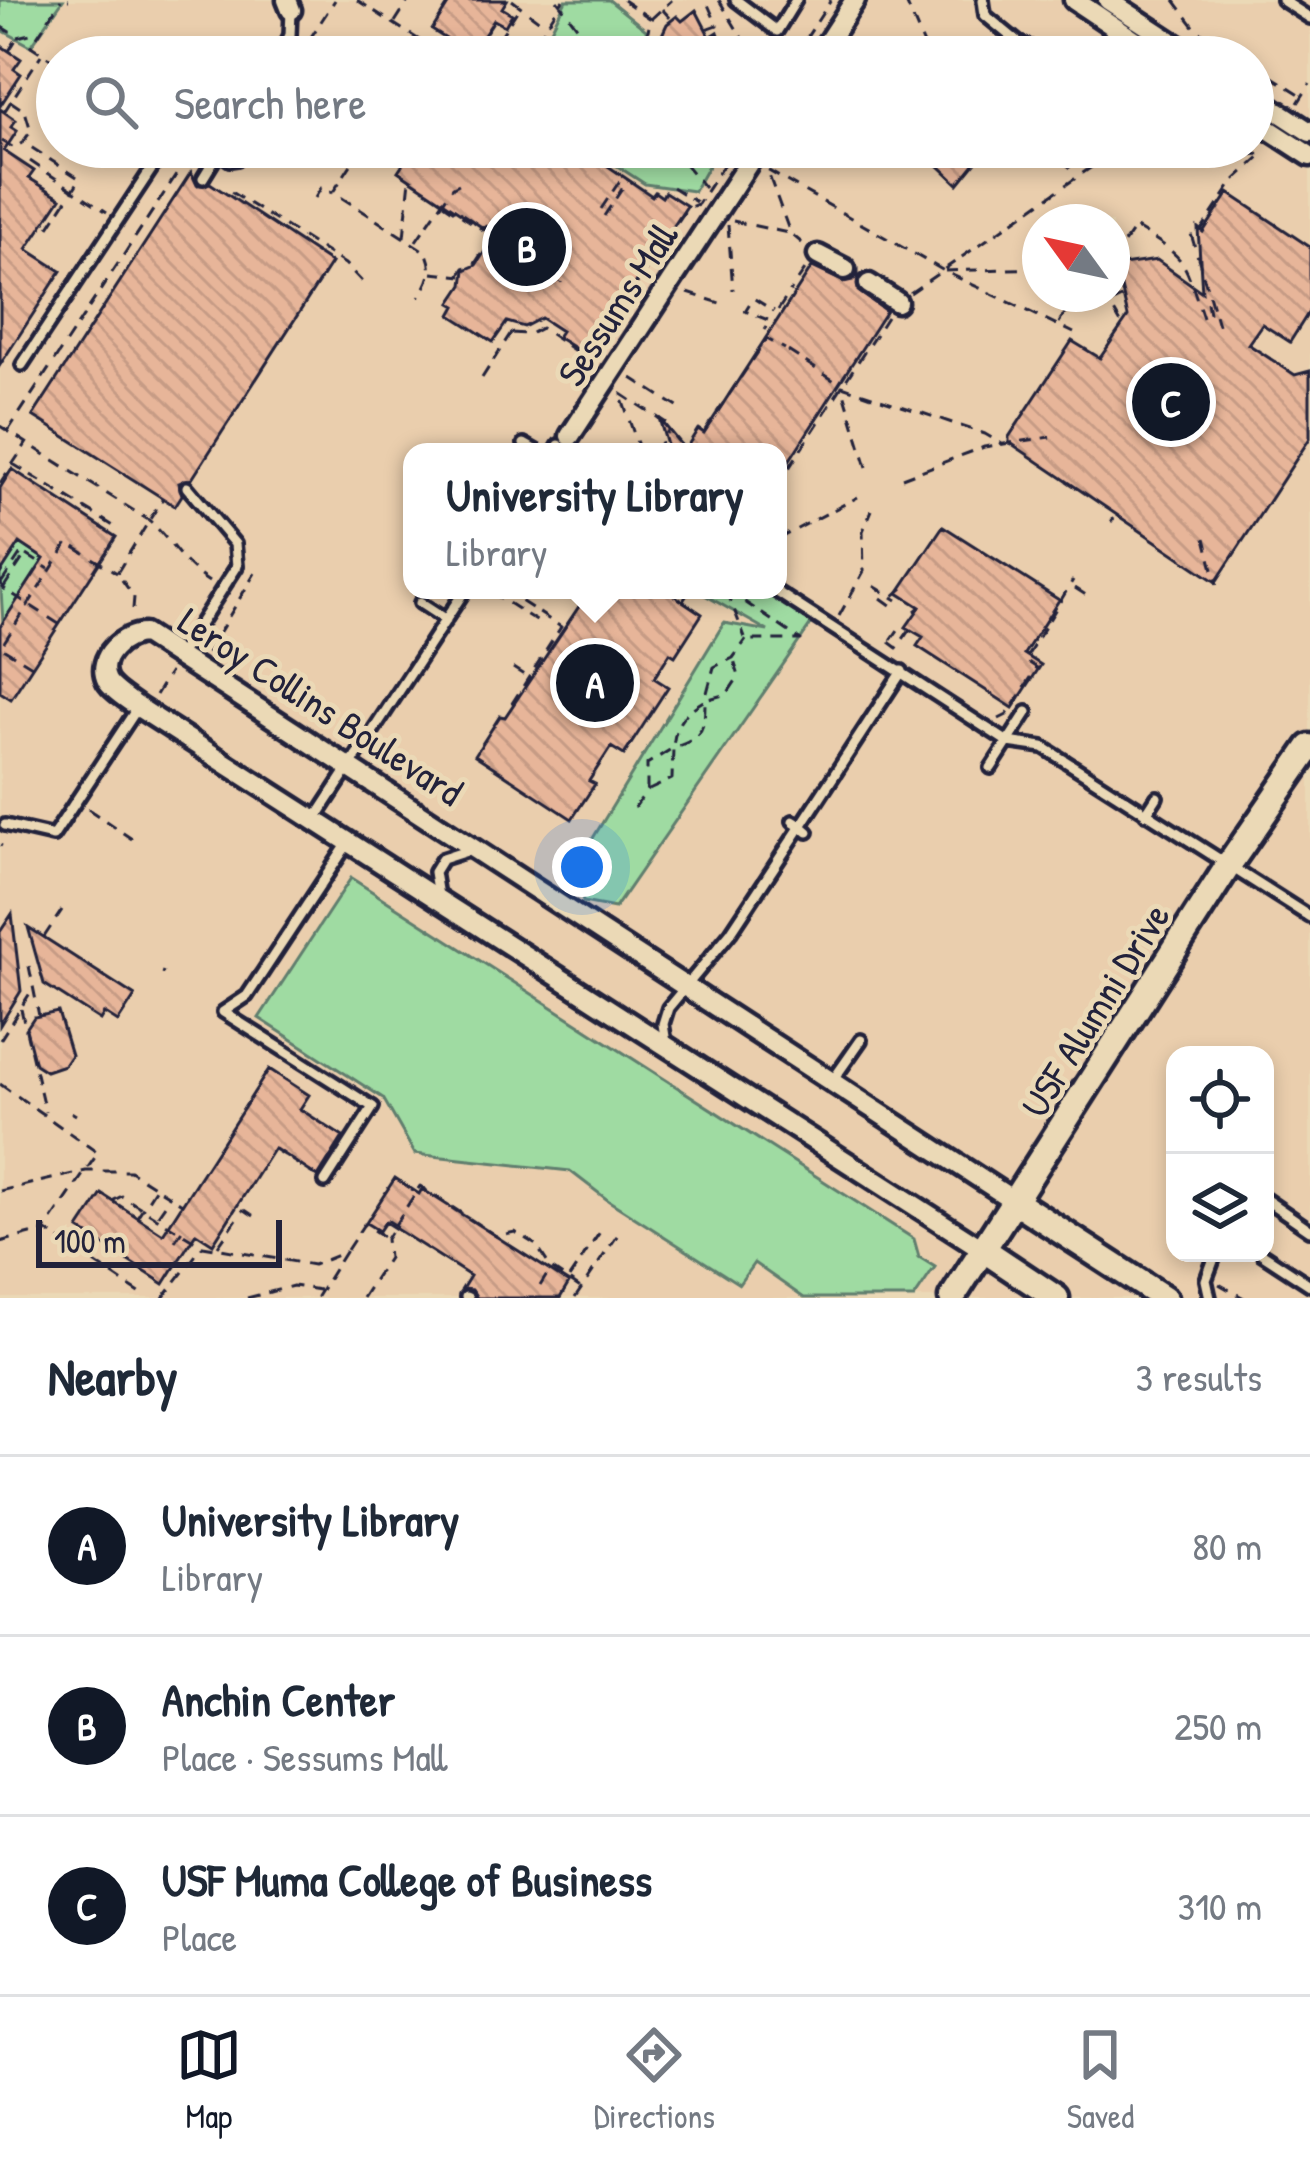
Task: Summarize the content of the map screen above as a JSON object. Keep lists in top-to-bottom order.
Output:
{
  "streets": {
    "street": ["Sessums Mall", "Leroy Collins Boulevard", "USF Alumni Drive"]
  },
  "crossings": [
    ["Leroy Collins Boulevard", "USF Alumni Drive"]
  ],
  "scale_bar": "100 m",
  "north": "top left",
  "page": {
    "search": "Search here",
    "pins": ["B", "C", "A"],
    "popup": ["University Library", "Library"],
    "scale": "100 m",
    "heading": ["Nearby", "3 results"],
    "list": [
      {
        "mark": "A",
        "name": "University Library",
        "note": "Library",
        "value": "80 m"
      },
      {
        "mark": "B",
        "name": "Anchin Center",
        "note": "Place · Sessums Mall",
        "value": "250 m"
      },
      {
        "mark": "C",
        "name": "USF Muma College of Business",
        "note": "Place",
        "value": "310 m"
      }
    ],
    "nav": ["Map", "Directions", "Saved"]
  }
}
